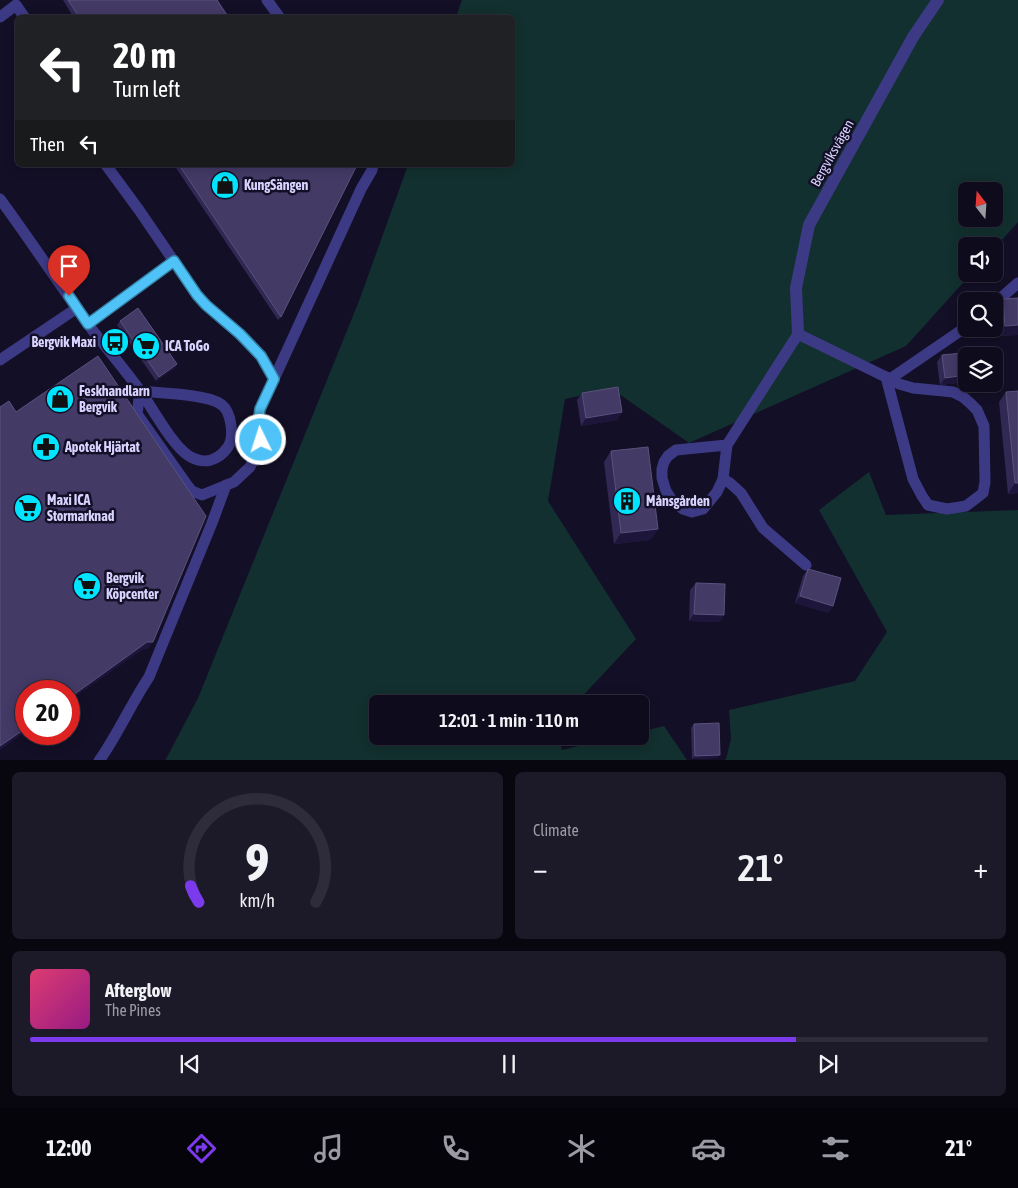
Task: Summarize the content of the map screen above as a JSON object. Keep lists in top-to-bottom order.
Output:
{
  "streets": {
    "street": ["Bergviksvägen"]
  },
  "places": {
    "shop": ["KungSängen", "Feskhandlarn Bergvik"],
    "bus stop": ["Bergvik Maxi"],
    "supermarket": ["ICA ToGo", "Maxi ICA Stormarknad", "Bergvik Köpcenter"],
    "pharmacy": ["Apotek Hjärtat"],
    "building": ["Månsgården"]
  },
  "north": "top",
  "page": {
    "turn": ["20 m", "Turn left"],
    "then": "Then",
    "limit": "20",
    "trip": "12:01 · 1 min · 110 m",
    "tile": "Climate",
    "heat": ["−", "21°", "+"],
    "song": ["Afterglow", "The Pines"],
    "tabs": ["12:00", "21°"],
    "gauge": ["9", "km/h"]
  }
}
